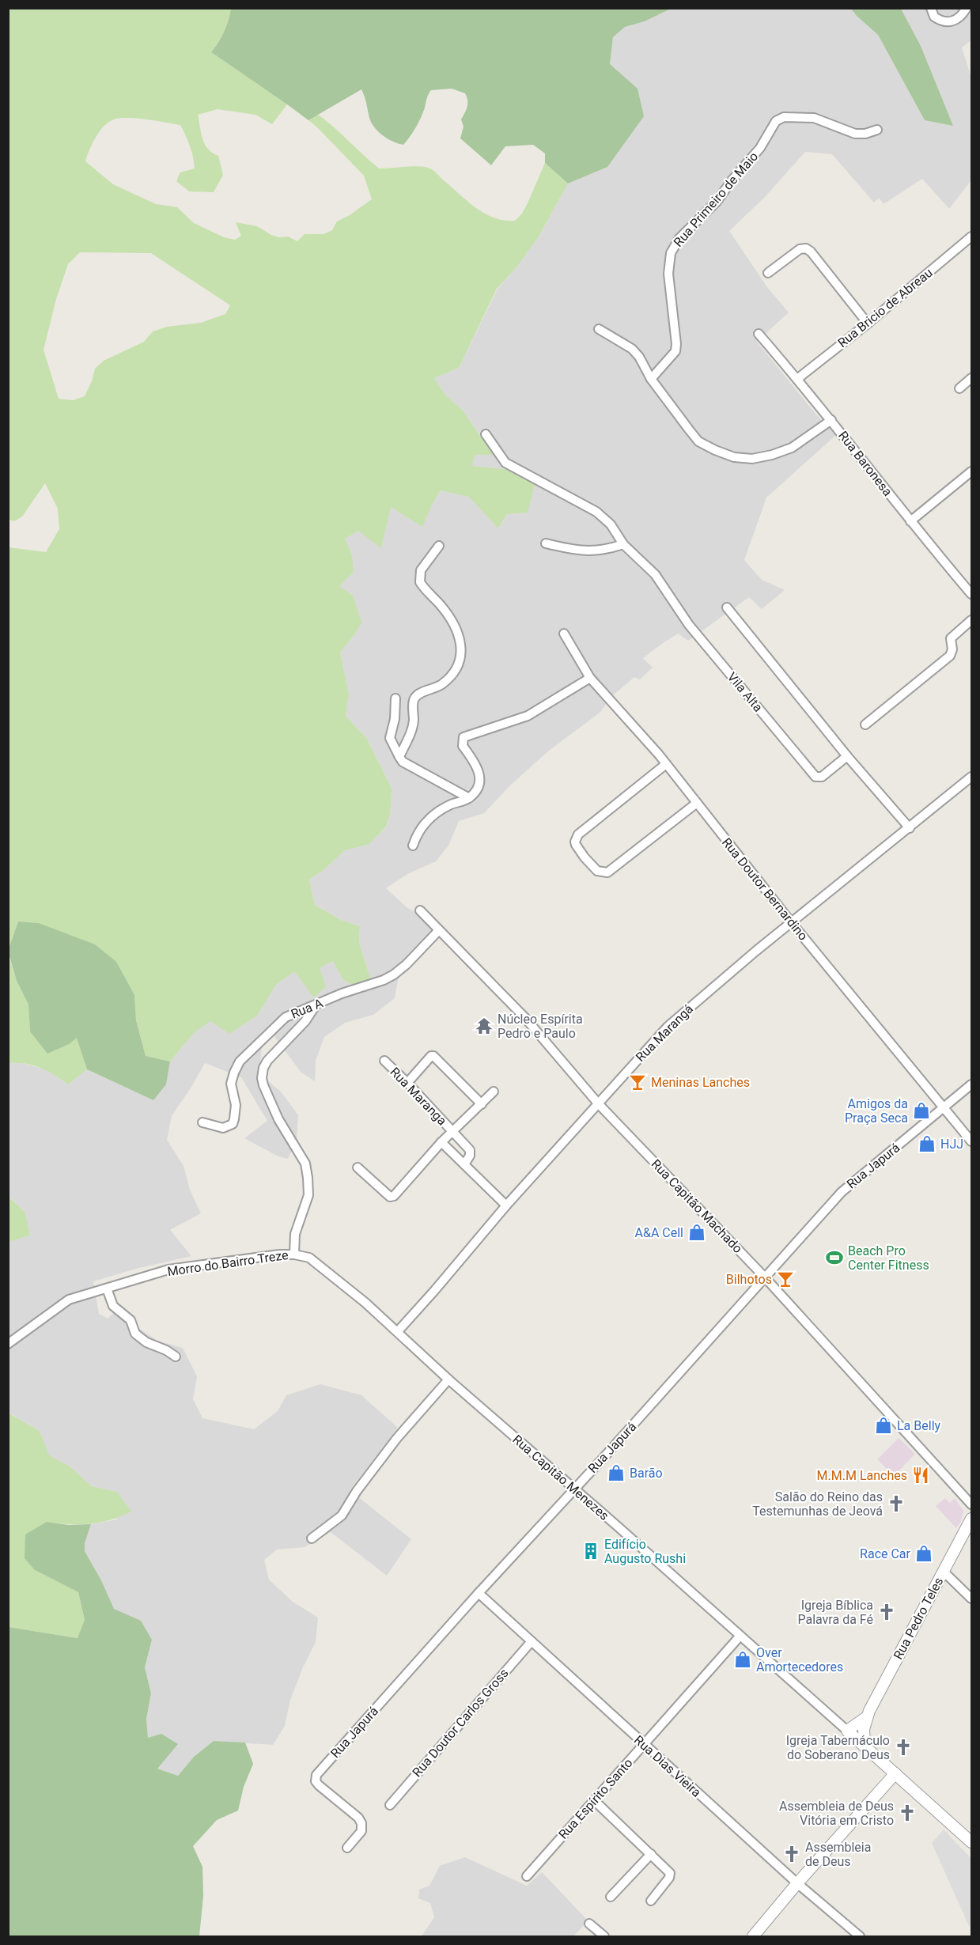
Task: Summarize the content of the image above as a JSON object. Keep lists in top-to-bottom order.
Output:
{
  "streets": {
    "street": [
      "Rua Primeiro de Maio",
      "Rua Bricio de Abreau",
      "Rua Baronesa",
      "Vila Alta",
      "Rua Doutor Bernardino",
      "Rua A",
      "Rua Marangá",
      "Rua Maranga",
      "Rua Japurá",
      "Rua Capitão Machado",
      "Morro do Bairro Treze",
      "Rua Capitão Menezes",
      "Rua Pedro Teles",
      "Rua Doutor Carlos Gross",
      "Rua Dias Vieira",
      "Rua Espírito Santo"
    ]
  },
  "crossings": [
    ["Rua Bricio de Abreau", "Rua Baronesa"],
    ["Rua Doutor Bernardino", "Rua Marangá"],
    ["Rua Doutor Bernardino", "Rua Japurá"],
    ["Rua A", "Rua Capitão Machado"],
    ["Rua Marangá", "Rua Maranga"],
    ["Rua Marangá", "Rua Capitão Machado"],
    ["Rua Marangá", "Rua Capitão Menezes"],
    ["Rua Japurá", "Rua Capitão Machado"],
    ["Rua Japurá", "Rua Capitão Menezes"],
    ["Rua Japurá", "Rua Dias Vieira"],
    ["Morro do Bairro Treze", "Rua Capitão Menezes"],
    ["Rua Capitão Menezes", "Rua Pedro Teles"],
    ["Rua Capitão Menezes", "Rua Espírito Santo"],
    ["Rua Doutor Carlos Gross", "Rua Dias Vieira"],
    ["Rua Dias Vieira", "Rua Espírito Santo"]
  ],
  "places": {
    "temple": ["Núcleo Espírita Pedro e Paulo"],
    "bar": ["Meninas Lanches", "Bilhotos"],
    "shop": [
      "Amigos da Praça Seca",
      "HJJ",
      "A&A Cell",
      "La Belly",
      "Barão",
      "Race Car",
      "Over Amortecedores"
    ],
    "sports": ["Beach Pro Center Fitness"],
    "restaurant": ["M.M.M Lanches"],
    "church": [
      "Salão do Reino das Testemunhas de Jeová",
      "Igreja Bíblica Palavra da Fé",
      "Igreja Tabernáculo do Soberano Deus",
      "Assembleia de Deus Vitória em Cristo",
      "Assembleia de Deus"
    ],
    "building": ["Edifício Augusto Rushi"]
  }
}
